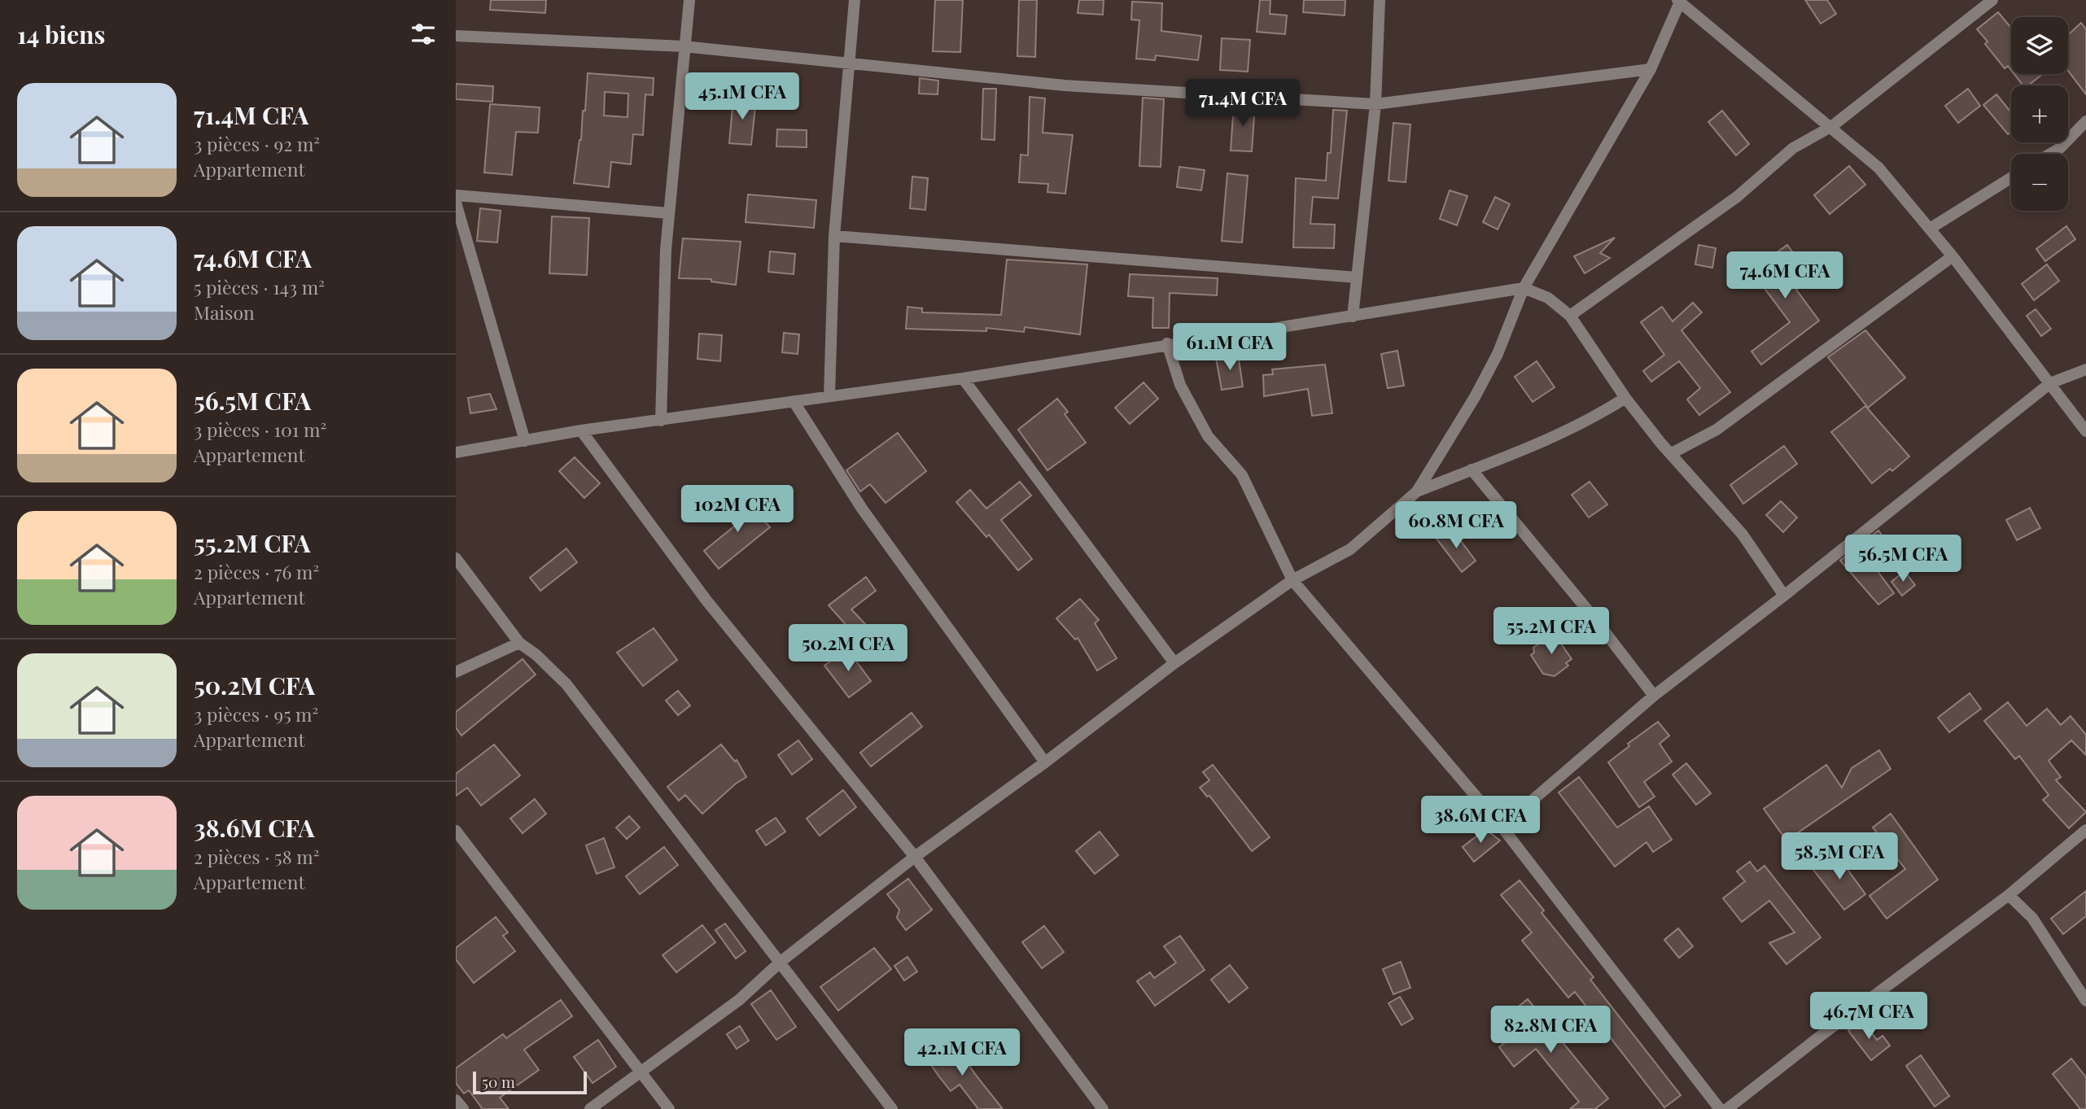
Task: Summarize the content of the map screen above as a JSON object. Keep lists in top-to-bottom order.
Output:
{
  "scale_bar": "50 m",
  "page": {
    "heading": "14 biens",
    "map_buttons": ["+", "−"],
    "list": [
      {
        "name": "71.4M CFA",
        "note": "3 pièces · 92 m² · Appartement"
      },
      {
        "name": "74.6M CFA",
        "note": "5 pièces · 143 m² · Maison"
      },
      {
        "name": "56.5M CFA",
        "note": "3 pièces · 101 m² · Appartement"
      },
      {
        "name": "55.2M CFA",
        "note": "2 pièces · 76 m² · Appartement"
      },
      {
        "name": "50.2M CFA",
        "note": "3 pièces · 95 m² · Appartement"
      },
      {
        "name": "38.6M CFA",
        "note": "2 pièces · 58 m² · Appartement"
      }
    ],
    "price": [
      "45.1M CFA",
      "71.4M CFA",
      "74.6M CFA",
      "61.1M CFA",
      "102M CFA",
      "60.8M CFA",
      "56.5M CFA",
      "55.2M CFA",
      "50.2M CFA",
      "38.6M CFA",
      "58.5M CFA",
      "46.7M CFA",
      "82.8M CFA",
      "42.1M CFA"
    ],
    "scale": "50 m"
  }
}
